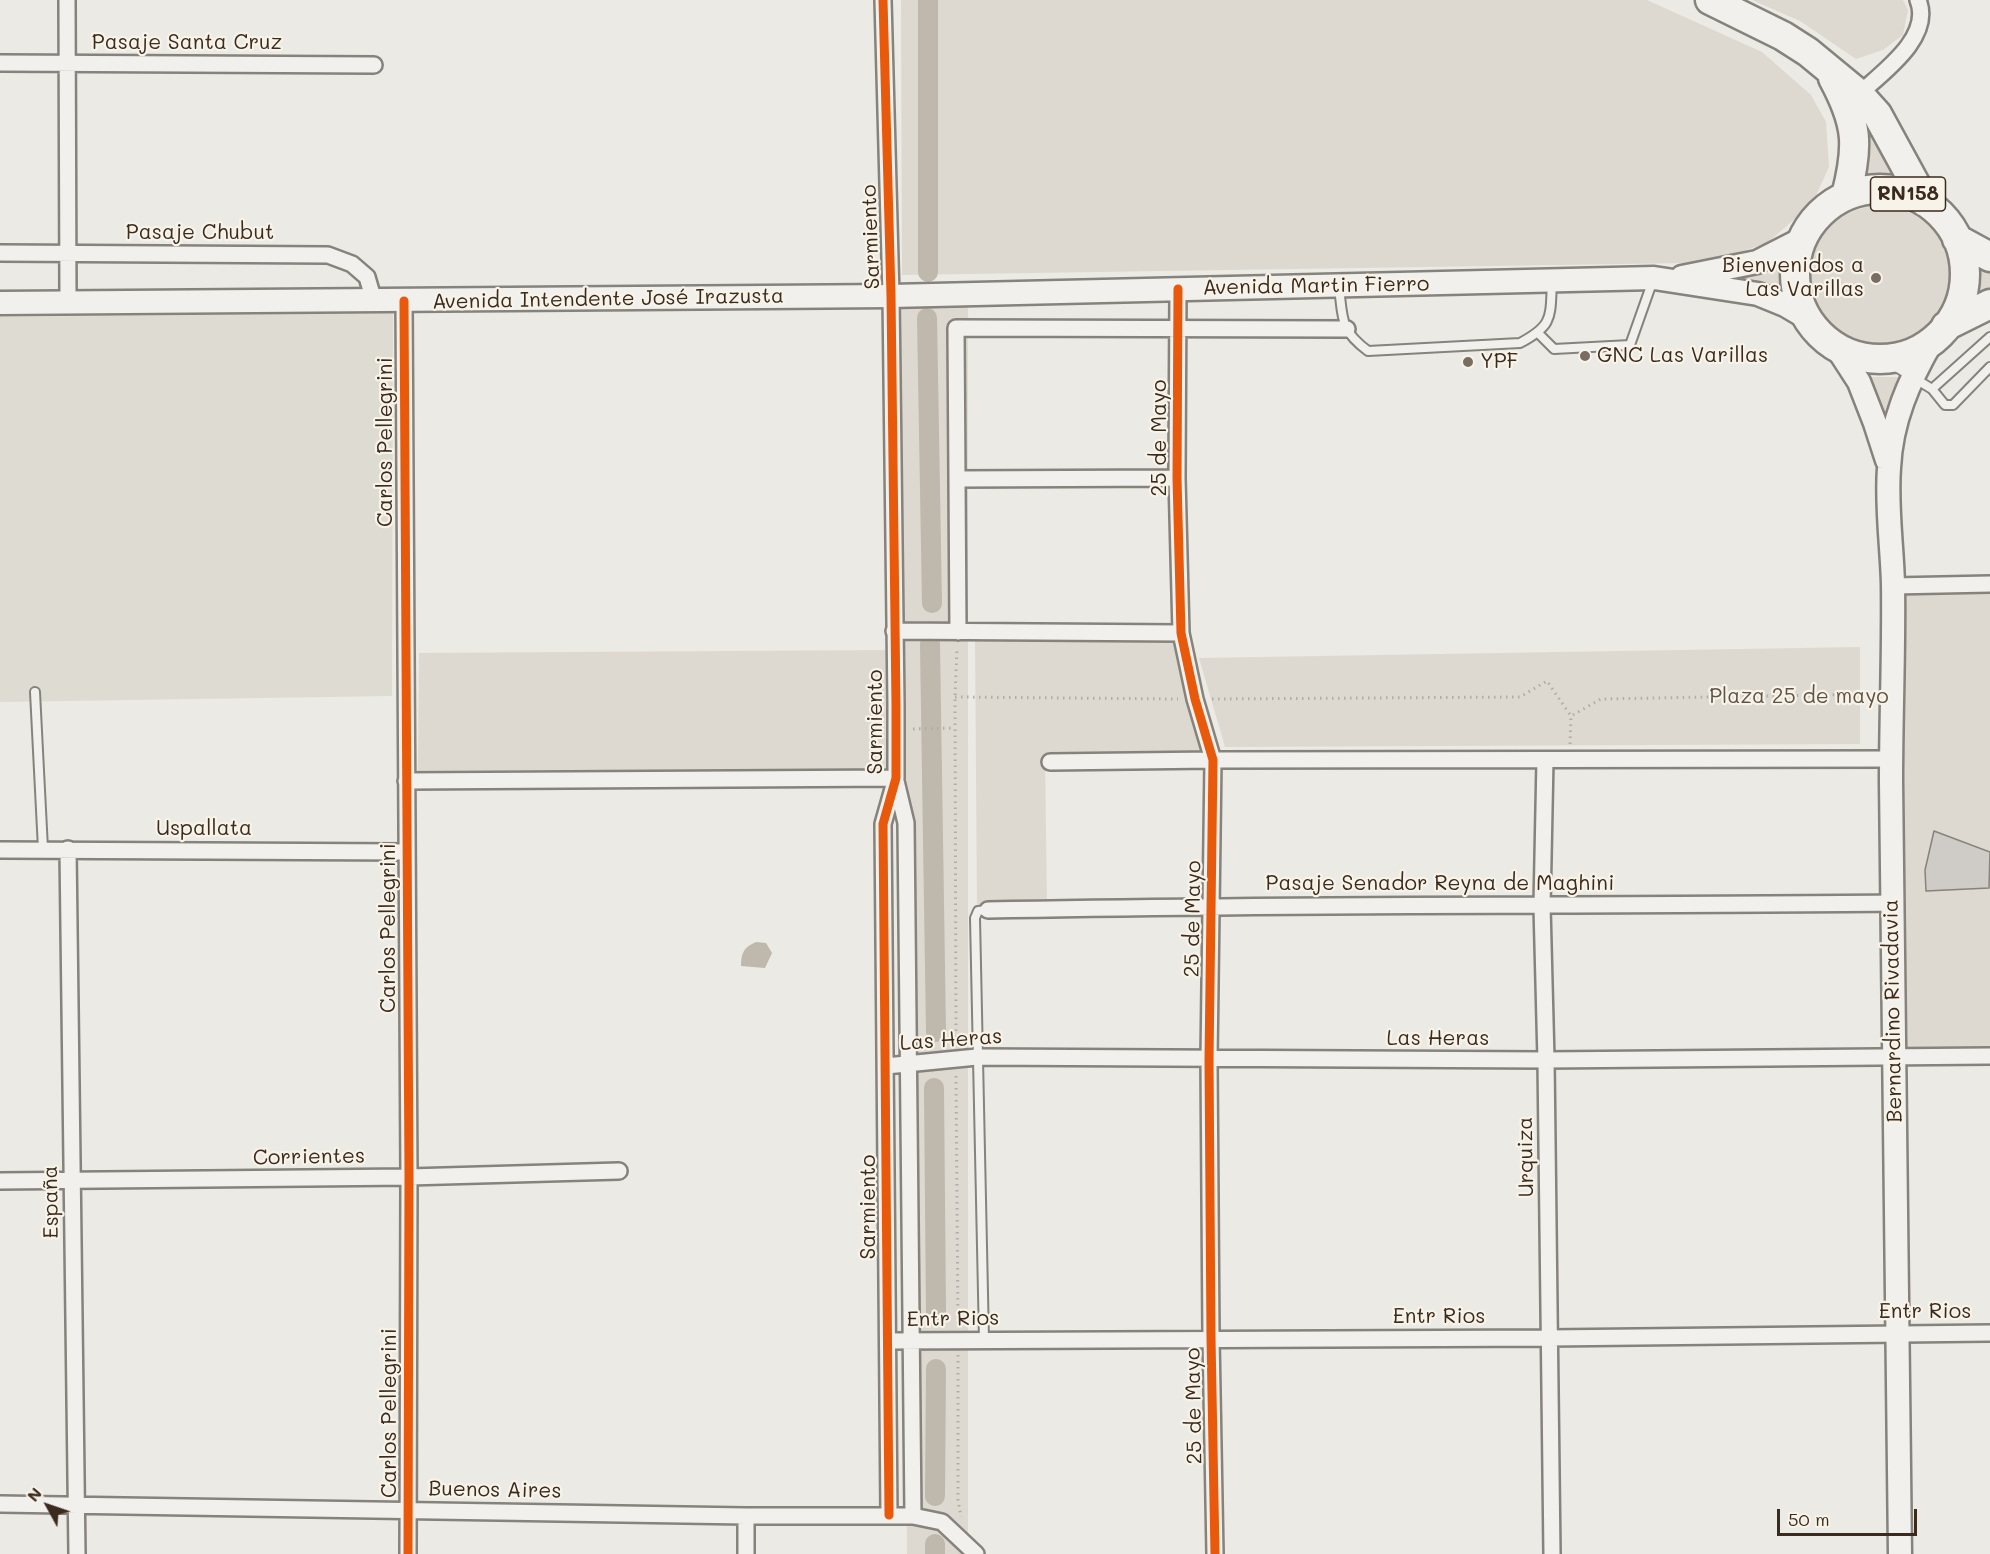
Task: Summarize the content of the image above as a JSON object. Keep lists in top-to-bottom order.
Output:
{
  "streets": {
    "highway": ["RN158"],
    "main road": ["Avenida Martin Fierro", "Avenida Intendente José Irazusta", "Bernardino Rivadavia"],
    "street": [
      "Pasaje Santa Cruz",
      "Pasaje Chubut",
      "Sarmiento",
      "25 de Mayo",
      "Carlos Pellegrini",
      "Uspallata",
      "Pasaje Senador Reyna de Maghini",
      "Las Heras",
      "Corrientes",
      "Urquiza",
      "España",
      "Entr Rios",
      "Buenos Aires"
    ]
  },
  "crossings": [
    ["RN158", "Avenida Martin Fierro"],
    ["RN158", "Bernardino Rivadavia"],
    ["Pasaje Chubut", "Avenida Intendente José Irazusta"],
    ["Sarmiento", "Avenida Martin Fierro"],
    ["Sarmiento", "Avenida Intendente José Irazusta"],
    ["Sarmiento", "Las Heras"],
    ["Sarmiento", "Entr Rios"],
    ["Sarmiento", "Buenos Aires"],
    ["Avenida Martin Fierro", "Avenida Intendente José Irazusta"],
    ["Avenida Martin Fierro", "25 de Mayo"],
    ["Avenida Martin Fierro", "Bernardino Rivadavia"],
    ["Avenida Intendente José Irazusta", "Carlos Pellegrini"],
    ["25 de Mayo", "Pasaje Senador Reyna de Maghini"],
    ["25 de Mayo", "Las Heras"],
    ["25 de Mayo", "Entr Rios"],
    ["Carlos Pellegrini", "Uspallata"],
    ["Carlos Pellegrini", "Corrientes"],
    ["Carlos Pellegrini", "Buenos Aires"],
    ["Uspallata", "España"],
    ["Pasaje Senador Reyna de Maghini", "Bernardino Rivadavia"],
    ["Pasaje Senador Reyna de Maghini", "Urquiza"],
    ["Bernardino Rivadavia", "Las Heras"],
    ["Bernardino Rivadavia", "Entr Rios"],
    ["Las Heras", "Urquiza"],
    ["Corrientes", "España"],
    ["Urquiza", "Entr Rios"],
    ["España", "Buenos Aires"]
  ],
  "parks": ["Plaza 25 de mayo"],
  "places": ["Bienvenidos a Las Varillas", "GNC Las Varillas", "YPF"],
  "scale_bar": "50 m",
  "north": "top left"
}
